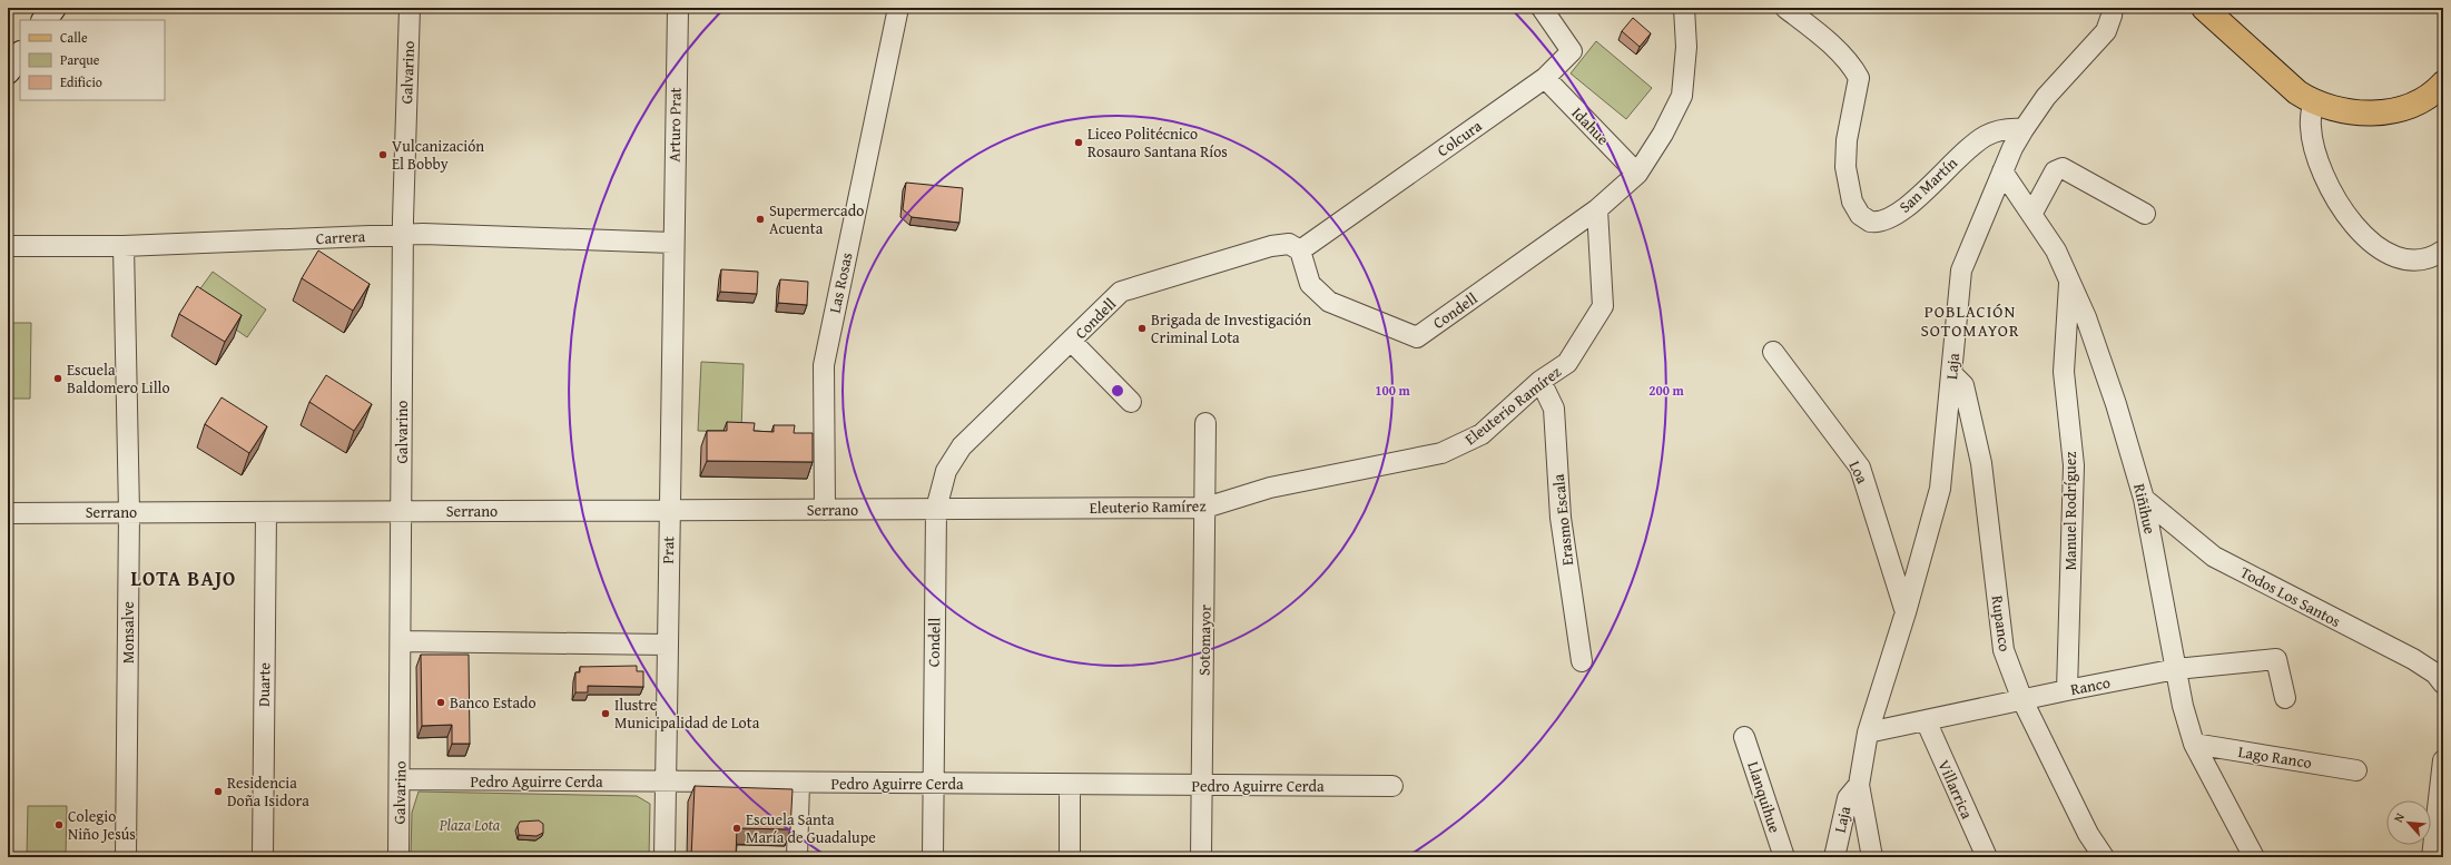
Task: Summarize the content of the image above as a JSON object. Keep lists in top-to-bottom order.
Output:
{
  "streets": {
    "street": [
      "Galvarino",
      "Arturo Prat",
      "Idahue",
      "Colcura",
      "San Martín",
      "Carrera",
      "Las Rosas",
      "Condell",
      "Laja",
      "Eleuterio Ramírez",
      "Loa",
      "Riñihue",
      "Serrano",
      "Manuel Rodríguez",
      "Erasmo Escala",
      "Prat",
      "Todos Los Santos",
      "Rupanco",
      "Monsalve",
      "Sotomayor",
      "Duarte",
      "Ranco",
      "Lago Ranco",
      "Pedro Aguirre Cerda",
      "Villarrica",
      "Llanquihue"
    ]
  },
  "crossings": [
    ["Galvarino", "Carrera"],
    ["Galvarino", "Serrano"],
    ["Galvarino", "Pedro Aguirre Cerda"],
    ["Arturo Prat", "Carrera"],
    ["Arturo Prat", "Prat"],
    ["Idahue", "Colcura"],
    ["Colcura", "Condell"],
    ["San Martín", "Laja"],
    ["Carrera", "Prat"],
    ["Carrera", "Monsalve"],
    ["Las Rosas", "Serrano"],
    ["Condell", "Eleuterio Ramírez"],
    ["Condell", "Serrano"],
    ["Condell", "Pedro Aguirre Cerda"],
    ["Laja", "Loa"],
    ["Laja", "Riñihue"],
    ["Laja", "Rupanco"],
    ["Laja", "Ranco"],
    ["Eleuterio Ramírez", "Serrano"],
    ["Eleuterio Ramírez", "Erasmo Escala"],
    ["Eleuterio Ramírez", "Sotomayor"],
    ["Riñihue", "Manuel Rodríguez"],
    ["Riñihue", "Todos Los Santos"],
    ["Riñihue", "Ranco"],
    ["Riñihue", "Lago Ranco"],
    ["Serrano", "Prat"],
    ["Serrano", "Monsalve"],
    ["Serrano", "Duarte"],
    ["Manuel Rodríguez", "Ranco"],
    ["Prat", "Pedro Aguirre Cerda"],
    ["Rupanco", "Ranco"],
    ["Sotomayor", "Pedro Aguirre Cerda"],
    ["Ranco", "Villarrica"]
  ],
  "districts": ["POBLACIÓN SOTOMAYOR", "LOTA BAJO"],
  "parks": ["Plaza Lota"],
  "places": [
    "Liceo Politécnico Rosauro Santana Ríos",
    "Vulcanización El Bobby",
    "Supermercado Acuenta",
    "Brigada de Investigación Criminal Lota",
    "Escuela Baldomero Lillo",
    "Banco Estado",
    "Ilustre Municipalidad de Lota",
    "Residencia Doña Isidora",
    "Colegio Niño Jesús",
    "Escuela Santa María de Guadalupe"
  ],
  "legend": ["Calle", "Parque", "Edificio"],
  "north": "top left",
  "rings": ["100 m", "200 m"]
}
